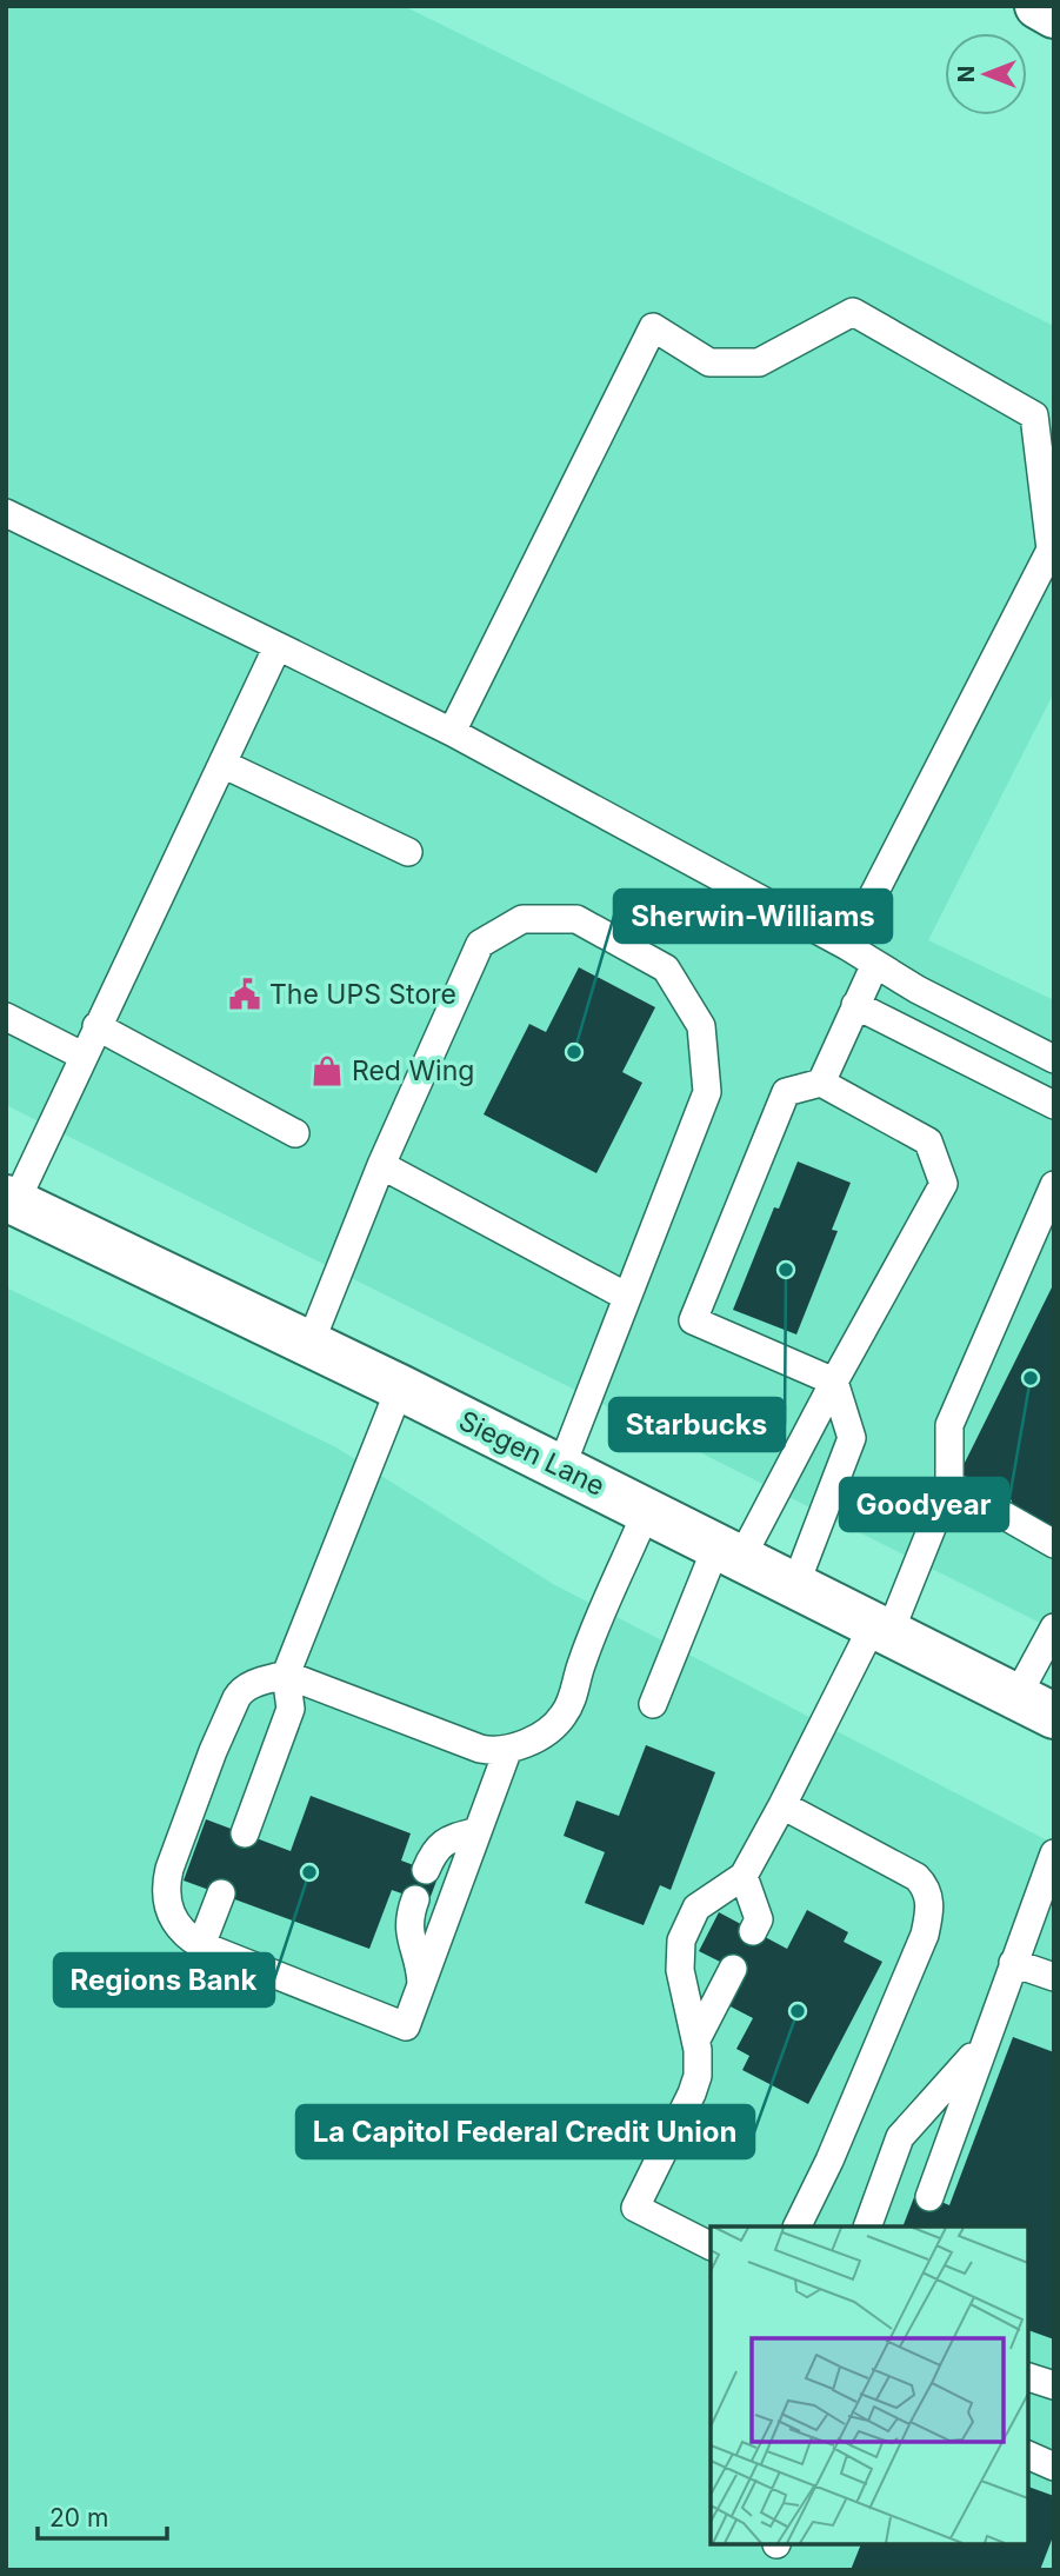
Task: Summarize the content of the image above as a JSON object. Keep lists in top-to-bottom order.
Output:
{
  "streets": {
    "main road": ["Siegen Lane"]
  },
  "places": {
    "public building": ["The UPS Store"],
    "other": [
      "Sherwin-Williams",
      "Starbucks",
      "Goodyear",
      "Regions Bank",
      "La Capitol Federal Credit Union"
    ],
    "shop": ["Red Wing"]
  },
  "scale_bar": "20 m",
  "north": "left"
}
